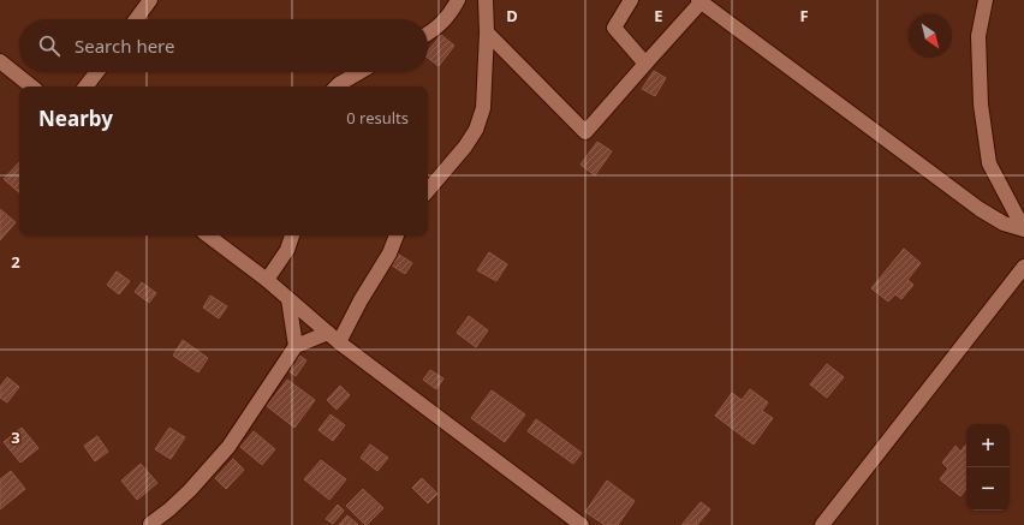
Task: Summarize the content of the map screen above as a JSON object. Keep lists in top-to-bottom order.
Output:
{
  "north": "bottom right",
  "page": {
    "search": "Search here",
    "heading": ["Nearby", "0 results"],
    "map_buttons": ["+", "−"]
  },
  "grid": {
    "columns": ["D", "E", "F"],
    "rows": ["2", "3"]
  }
}
